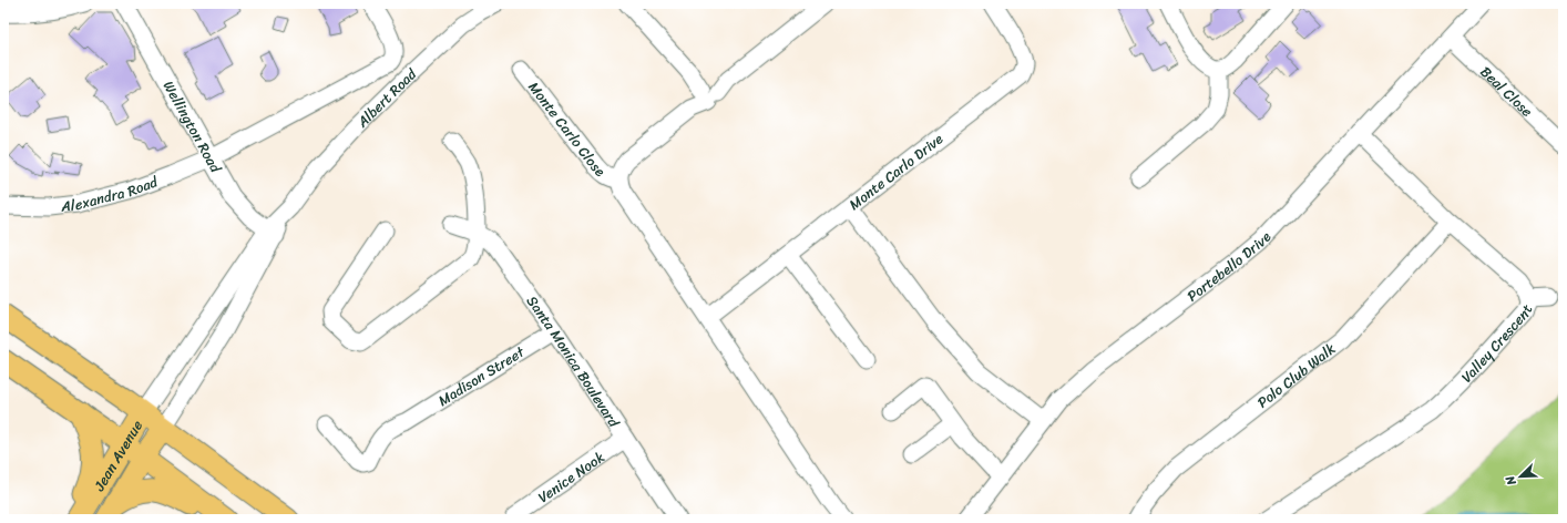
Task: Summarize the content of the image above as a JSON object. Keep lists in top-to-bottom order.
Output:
{
  "streets": {
    "main road": ["Jean Avenue"],
    "street": [
      "Beal Close",
      "Albert Road",
      "Wellington Road",
      "Monte Carlo Close",
      "Monte Carlo Drive",
      "Alexandra Road",
      "Portebello Drive",
      "Valley Crescent",
      "Santa Monica Boulevard",
      "Madison Street",
      "Polo Club Walk",
      "Venice Nook"
    ]
  },
  "crossings": [
    ["Beal Close", "Portebello Drive"],
    ["Albert Road", "Wellington Road"],
    ["Albert Road", "Alexandra Road"],
    ["Albert Road", "Jean Avenue"],
    ["Wellington Road", "Alexandra Road"],
    ["Portebello Drive", "Valley Crescent"],
    ["Valley Crescent", "Polo Club Walk"],
    ["Santa Monica Boulevard", "Madison Street"],
    ["Santa Monica Boulevard", "Venice Nook"]
  ],
  "north": "bottom left"
}
